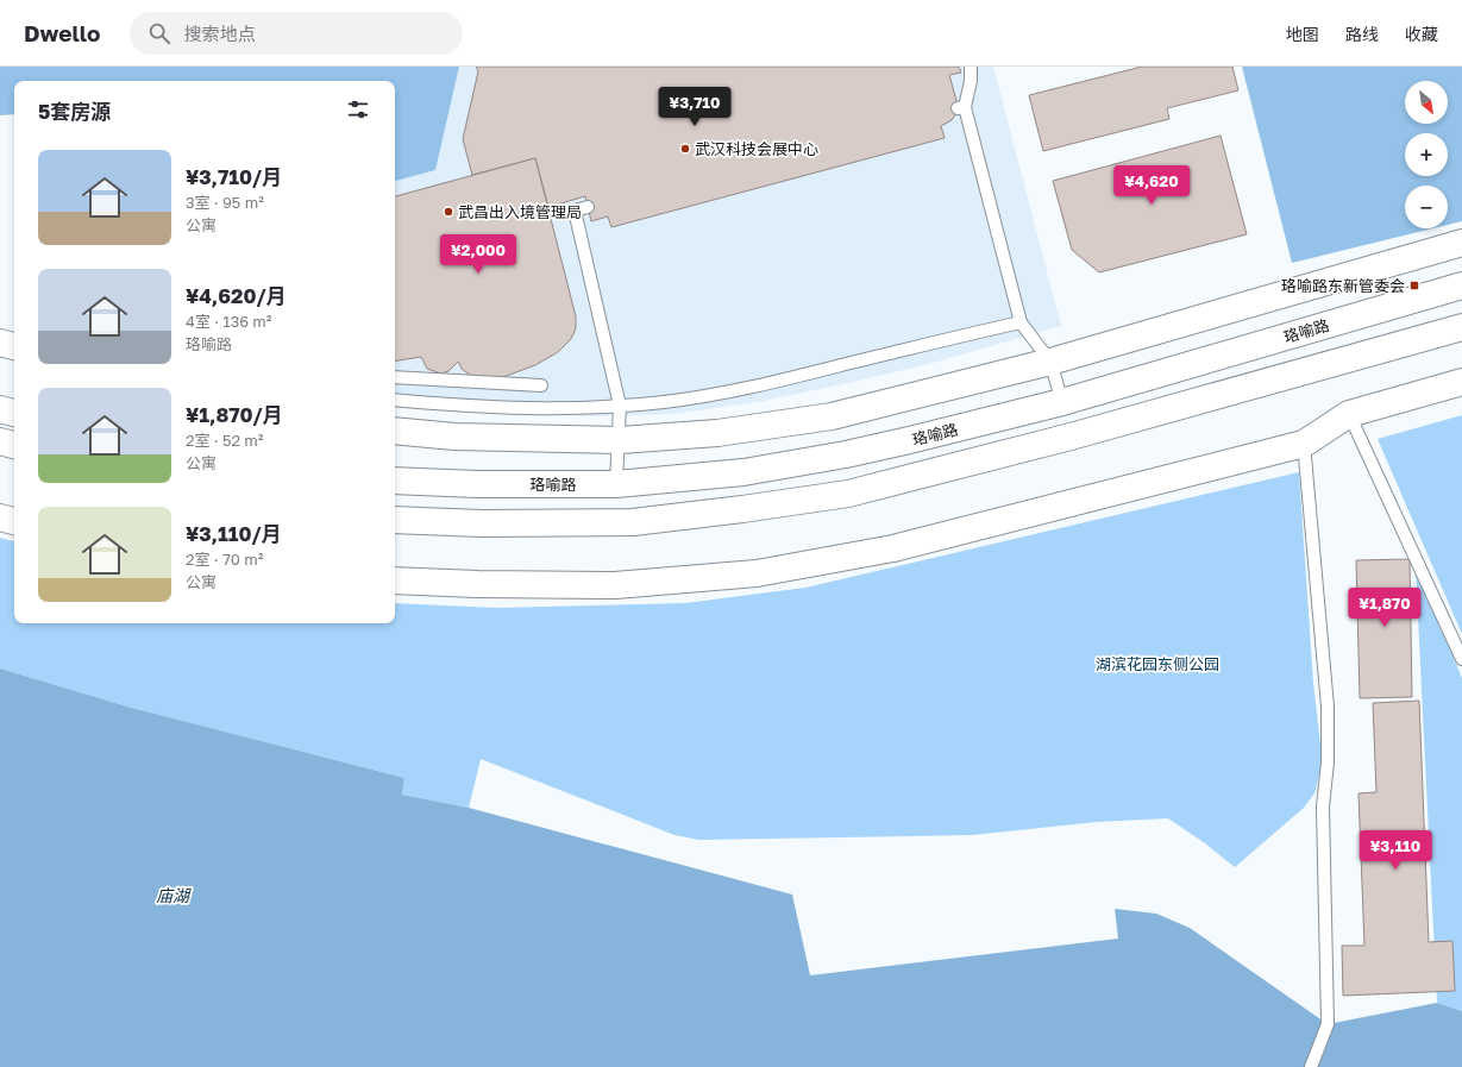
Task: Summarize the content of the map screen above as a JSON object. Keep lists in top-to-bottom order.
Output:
{
  "streets": {
    "main road": ["珞喻路"]
  },
  "water": ["庙湖"],
  "parks": ["湖滨花园东侧公园"],
  "places": {
    "other": ["武汉科技会展中心", "武昌出入境管理局"],
    "transit": ["珞喻路东新管委会"]
  },
  "north": "bottom right",
  "page": {
    "header": "Dwello",
    "search": "搜索地点",
    "nav": ["地图", "路线", "收藏"],
    "map_buttons": ["+", "−"],
    "heading": "5套房源",
    "price": [
      "¥3,710",
      "¥4,620",
      "¥2,000",
      "¥1,870",
      "¥3,110"
    ],
    "list": [
      {
        "name": "¥3,710/月",
        "note": "3室 · 95 m² · 公寓"
      },
      {
        "name": "¥4,620/月",
        "note": "4室 · 136 m² · 珞喻路"
      },
      {
        "name": "¥1,870/月",
        "note": "2室 · 52 m² · 公寓"
      },
      {
        "name": "¥3,110/月",
        "note": "2室 · 70 m² · 公寓"
      }
    ]
  }
}
